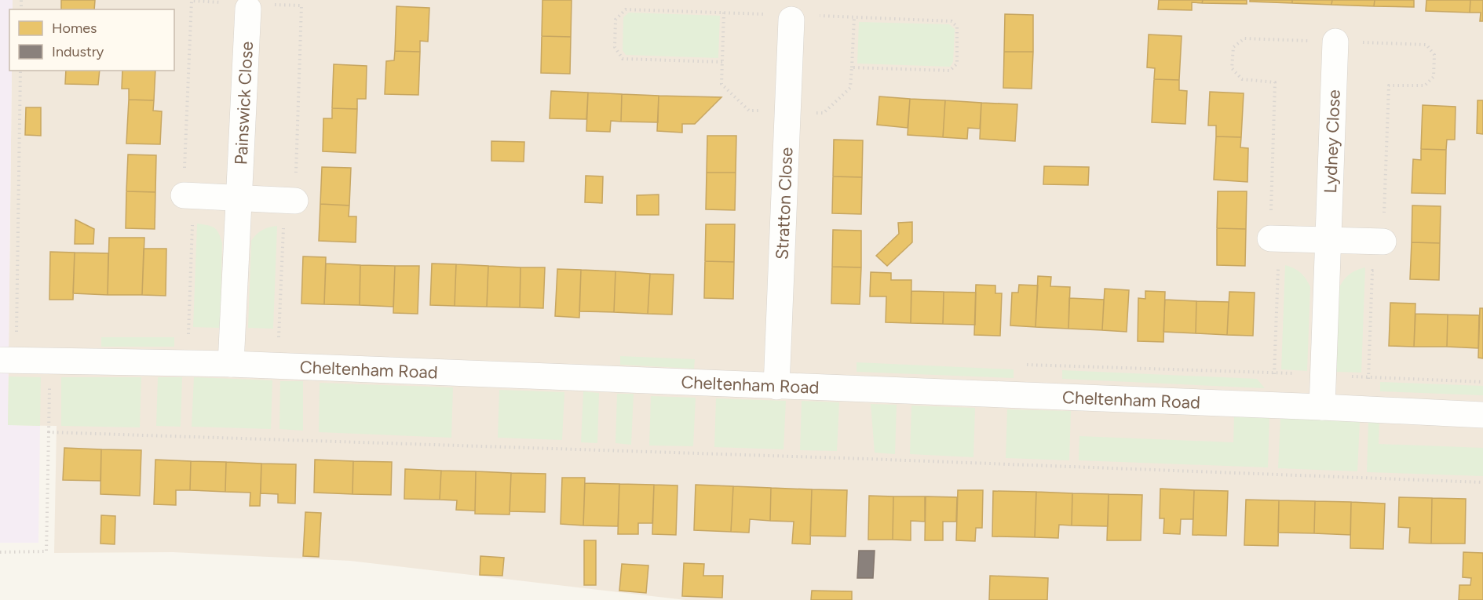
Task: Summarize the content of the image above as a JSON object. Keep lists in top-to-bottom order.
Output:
{
  "streets": {
    "street": [
      "Painswick Close",
      "Lydney Close",
      "Stratton Close",
      "Cheltenham Road"
    ]
  },
  "crossings": [
    ["Painswick Close", "Cheltenham Road"],
    ["Lydney Close", "Cheltenham Road"],
    ["Stratton Close", "Cheltenham Road"]
  ],
  "legend": ["Homes", "Industry"]
}
